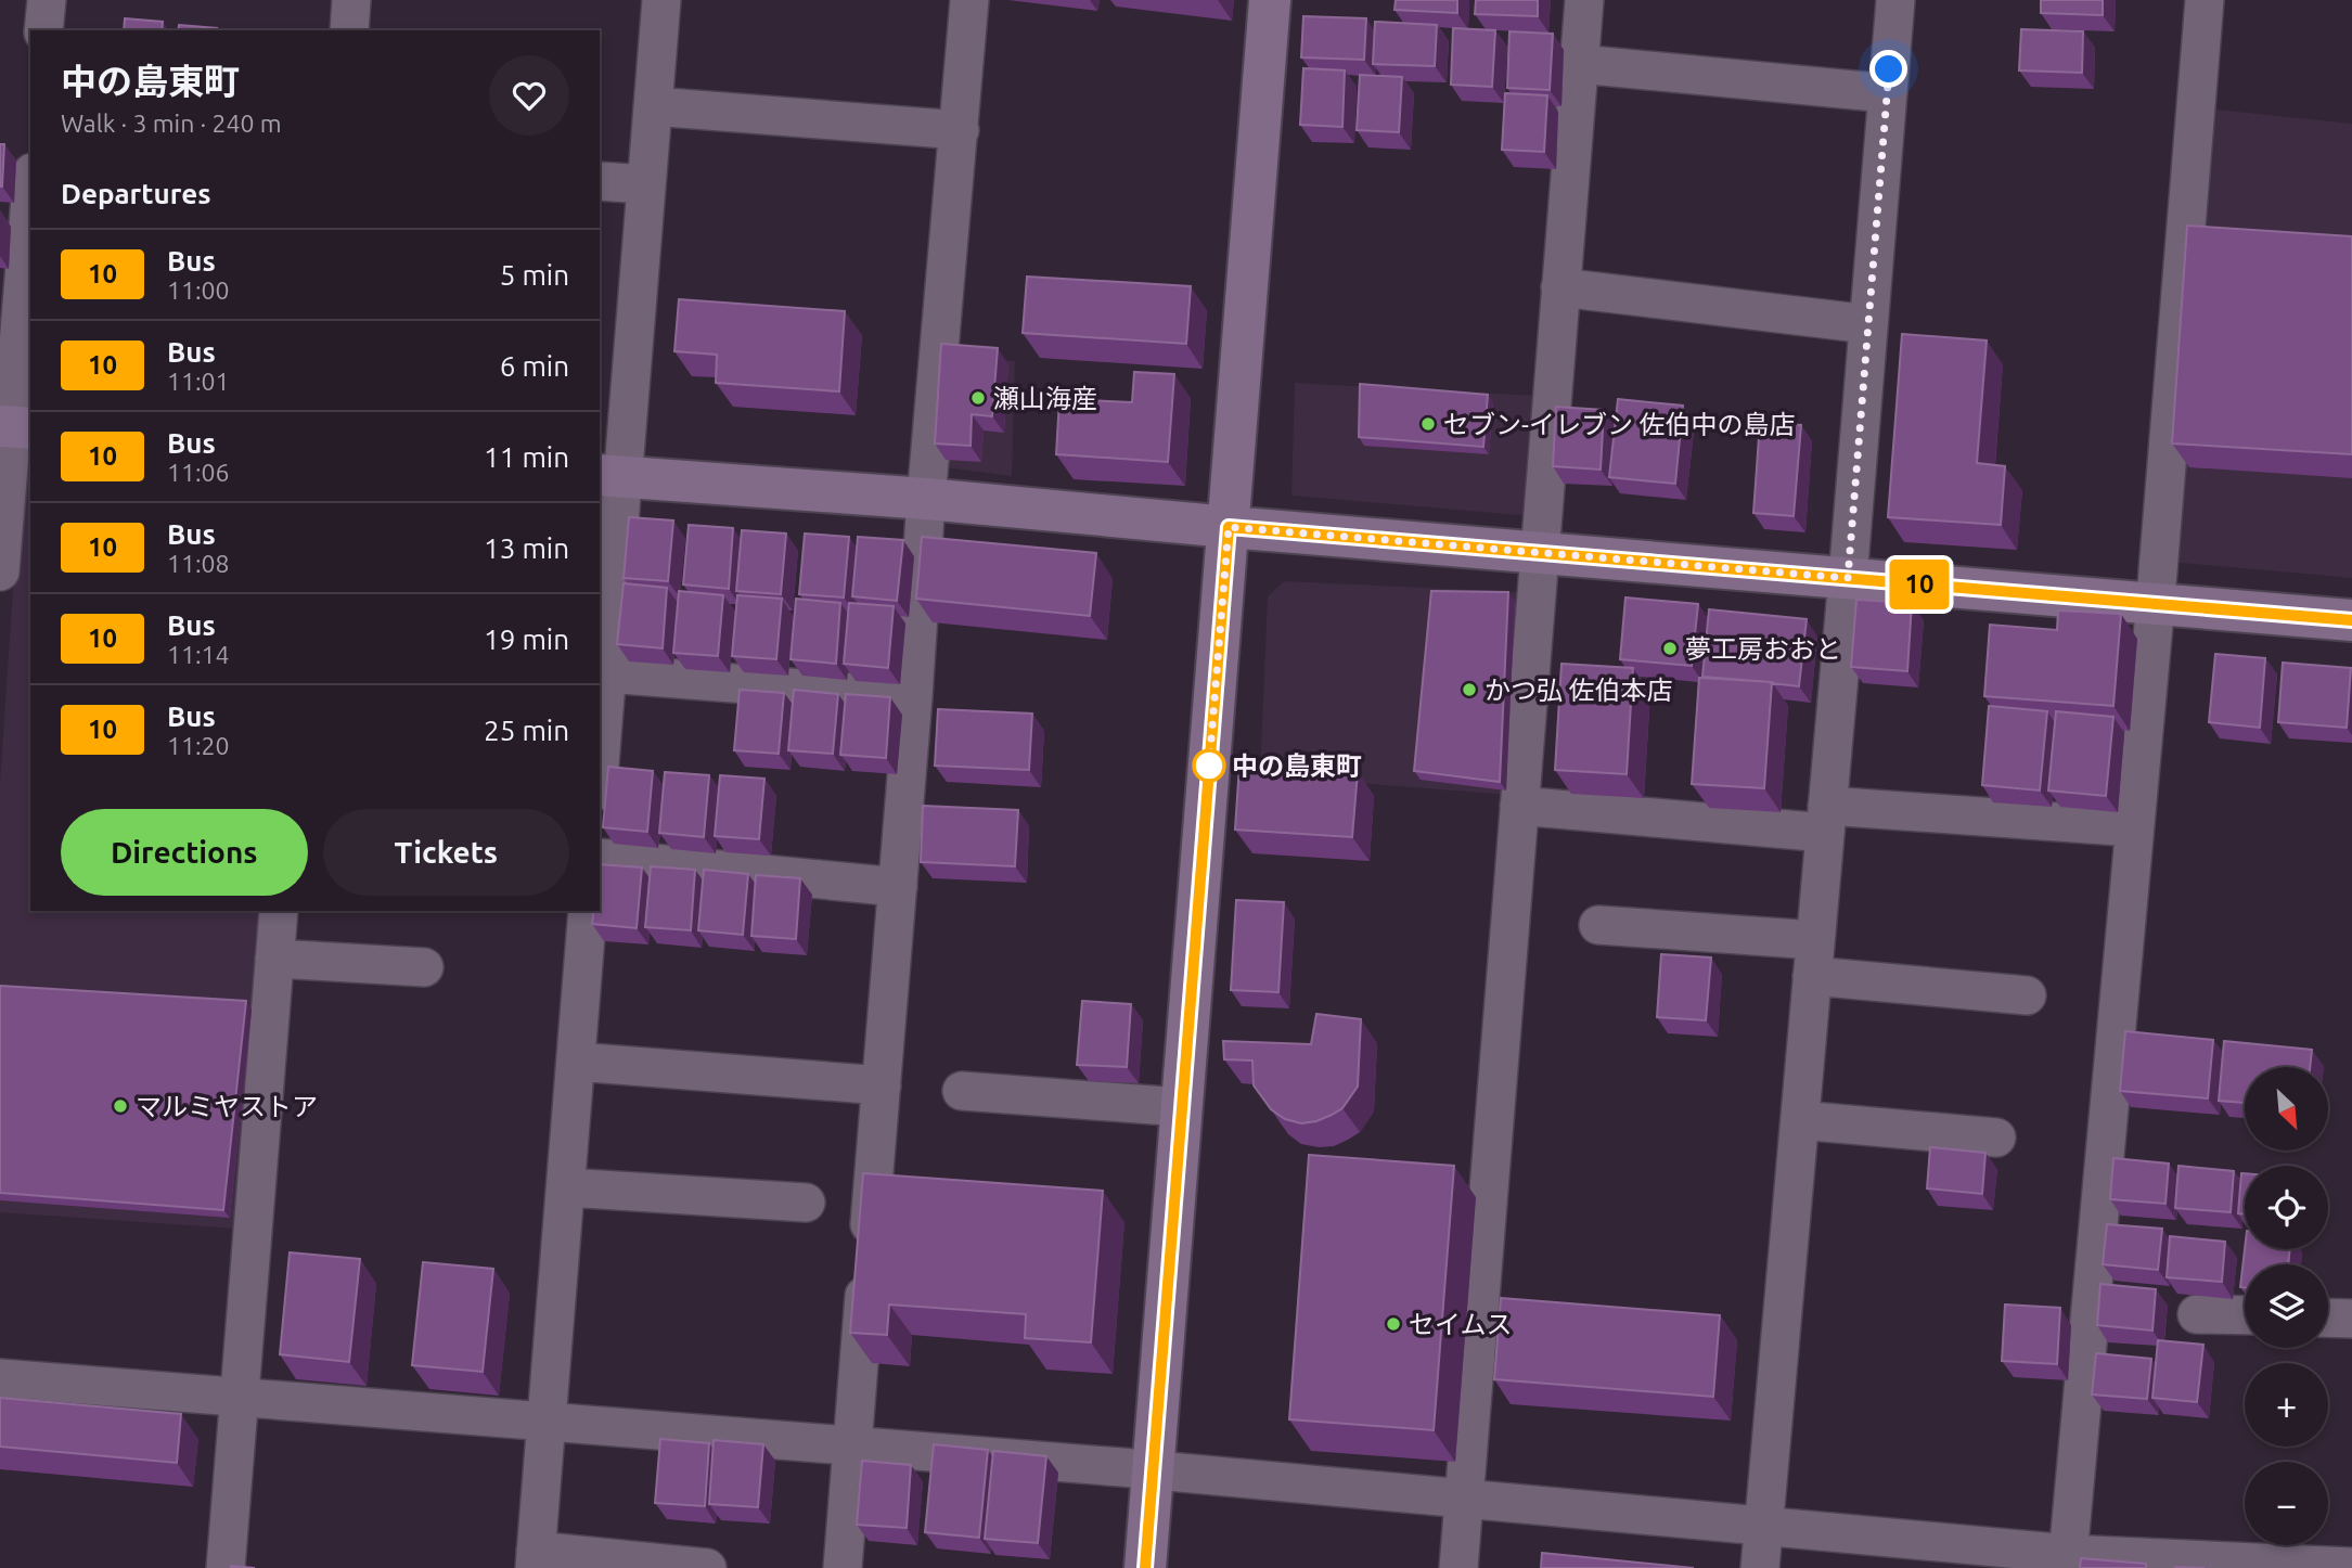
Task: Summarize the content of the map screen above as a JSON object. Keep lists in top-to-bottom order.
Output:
{
  "places": [
    "瀬山海産",
    "セブン-イレブン 佐伯中の島店",
    "夢工房おおと",
    "かつ弘 佐伯本店",
    "中の島東町",
    "マルミヤストア",
    "セイムス"
  ],
  "lines": ["bus line 10"],
  "north": "bottom right",
  "page": {
    "on_map": "10",
    "heading": [
      ["中の島東町", "Walk · 3 min · 240 m"],
      "Departures"
    ],
    "list": [
      {
        "mark": "10",
        "name": "Bus",
        "note": "11:00",
        "value": "5 min"
      },
      {
        "mark": "10",
        "name": "Bus",
        "note": "11:01",
        "value": "6 min"
      },
      {
        "mark": "10",
        "name": "Bus",
        "note": "11:06",
        "value": "11 min"
      },
      {
        "mark": "10",
        "name": "Bus",
        "note": "11:08",
        "value": "13 min"
      },
      {
        "mark": "10",
        "name": "Bus",
        "note": "11:14",
        "value": "19 min"
      },
      {
        "mark": "10",
        "name": "Bus",
        "note": "11:20",
        "value": "25 min"
      }
    ],
    "buttons": ["Directions", "Tickets"],
    "map_buttons": ["+", "−"]
  }
}
